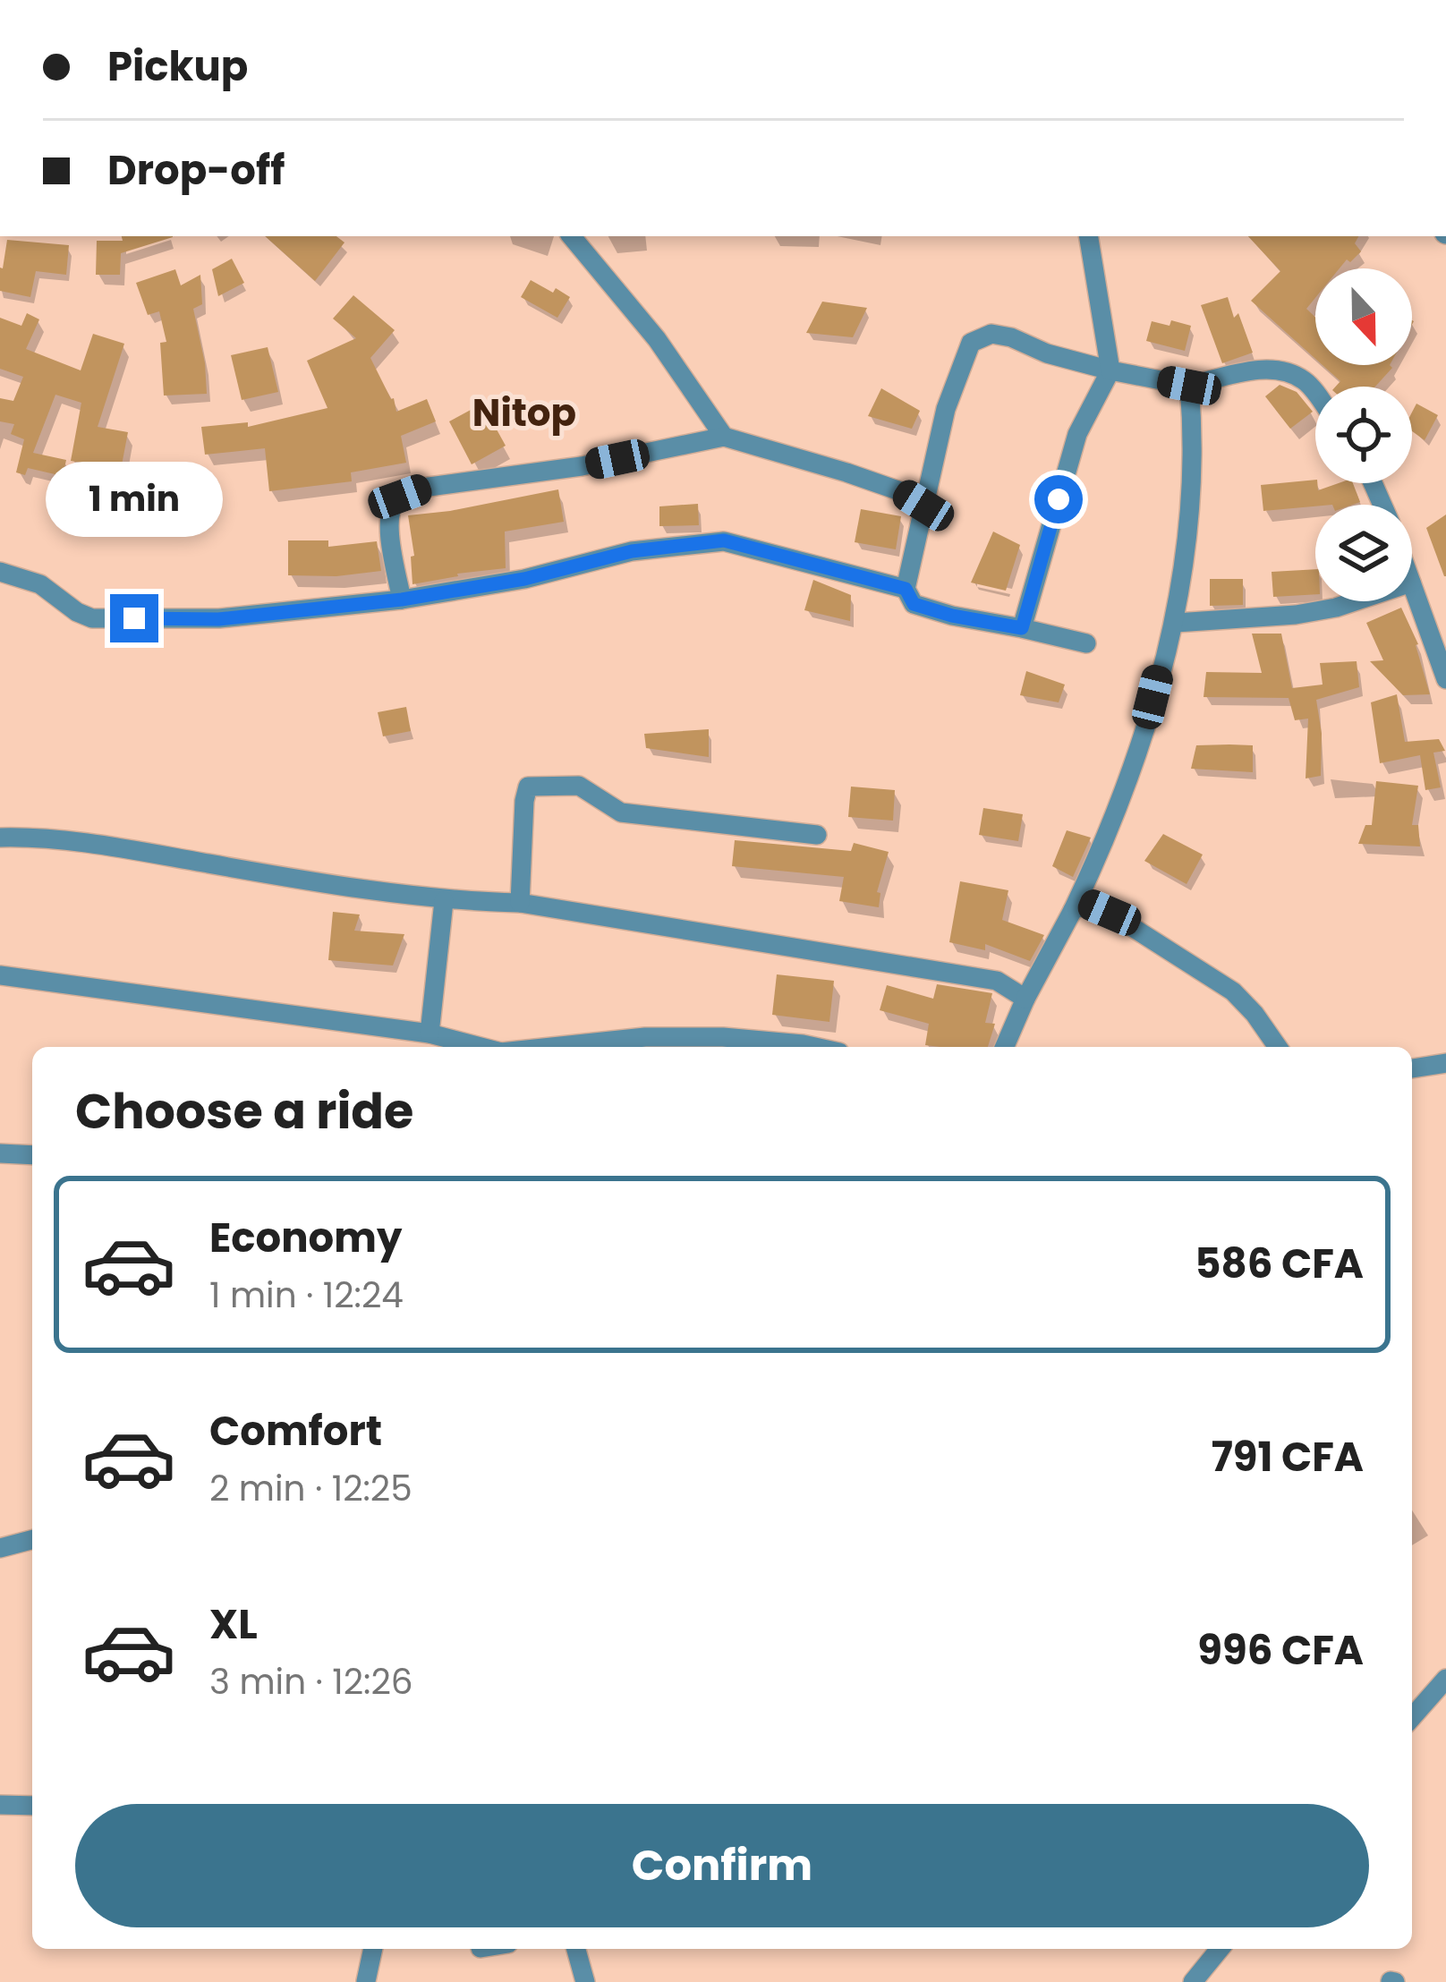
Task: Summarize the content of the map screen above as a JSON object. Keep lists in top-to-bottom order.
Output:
{
  "districts": ["Nitop"],
  "north": "bottom",
  "page": {
    "banner": ["Pickup", "Drop-off"],
    "bubble": "1 min",
    "heading": "Choose a ride",
    "list": [
      {
        "name": "Economy",
        "note": "1 min · 12:24",
        "value": "586 CFA"
      },
      {
        "name": "Comfort",
        "note": "2 min · 12:25",
        "value": "791 CFA"
      },
      {
        "name": "XL",
        "note": "3 min · 12:26",
        "value": "996 CFA"
      }
    ],
    "buttons": "Confirm"
  }
}
